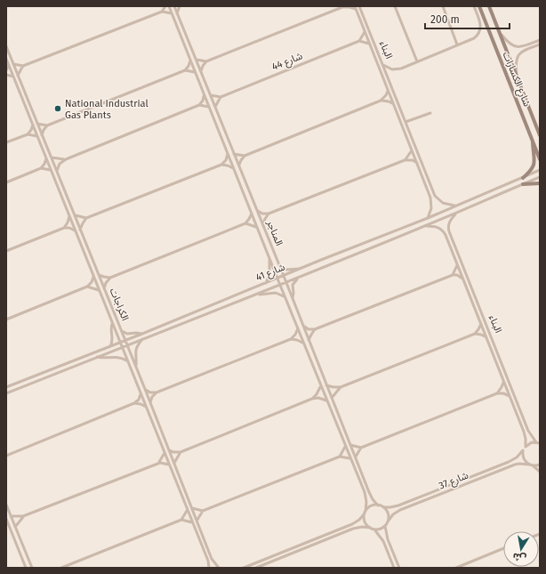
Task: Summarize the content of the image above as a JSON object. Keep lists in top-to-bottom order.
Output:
{
  "streets": {
    "street": [
      "البناء",
      "شارع 44",
      "شارع الكسارات",
      "المناجر",
      "شارع 41",
      "الكراجات",
      "شارع 37"
    ]
  },
  "crossings": [
    ["البناء", "شارع 41"],
    ["البناء", "شارع 37"],
    ["المناجر", "شارع 41"],
    ["المناجر", "شارع 37"],
    ["شارع 41", "الكراجات"]
  ],
  "places": ["National Industrial Gas Plants"],
  "scale_bar": "200 m",
  "north": "bottom"
}
